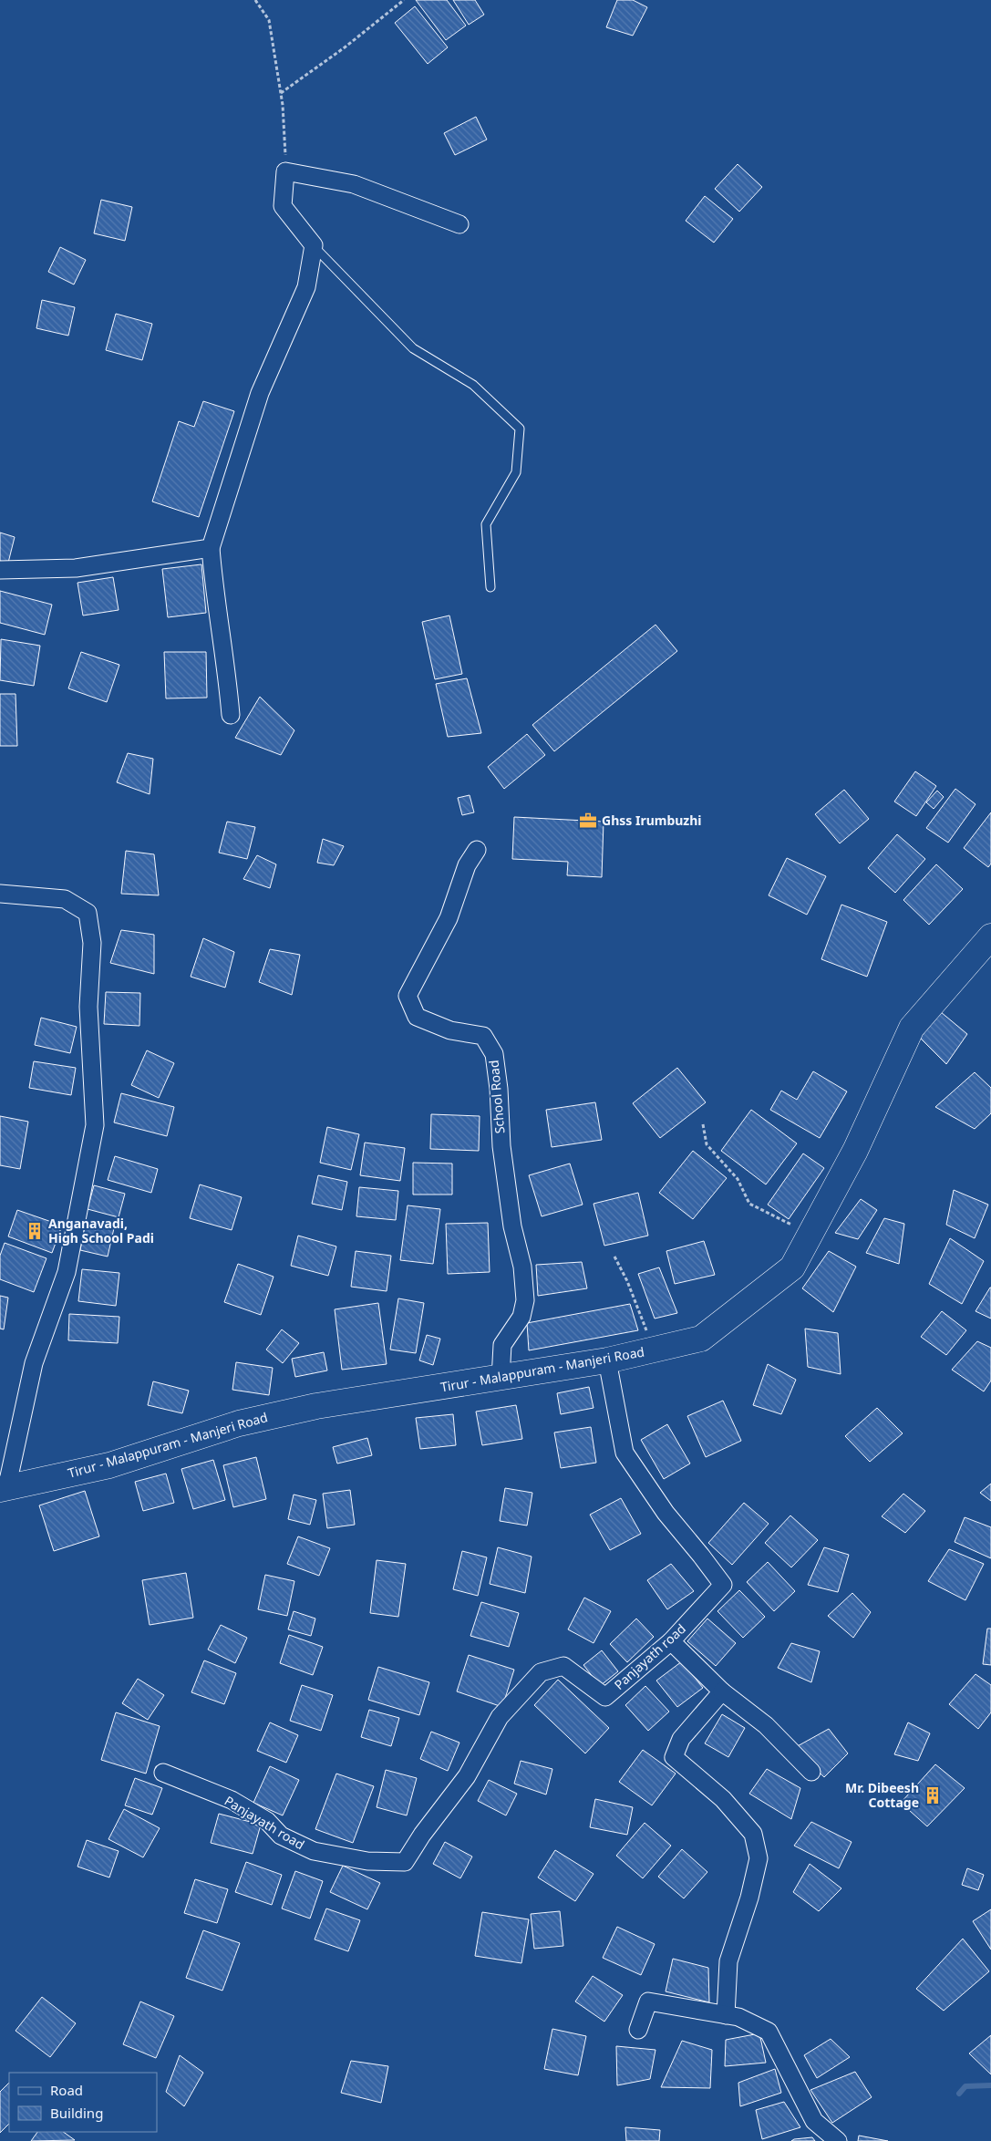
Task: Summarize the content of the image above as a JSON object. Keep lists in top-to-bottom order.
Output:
{
  "streets": {
    "main road": ["Tirur - Malappuram - Manjeri Road"],
    "street": ["School Road", "Panjayath road"]
  },
  "crossings": [
    ["School Road", "Tirur - Malappuram - Manjeri Road"],
    ["Tirur - Malappuram - Manjeri Road", "Panjayath road"]
  ],
  "places": {
    "office": ["Ghss Irumbuzhi"],
    "building": ["Anganavadi, High School Padi", "Mr. Dibeesh Cottage"]
  },
  "legend": ["Road", "Building"]
}
